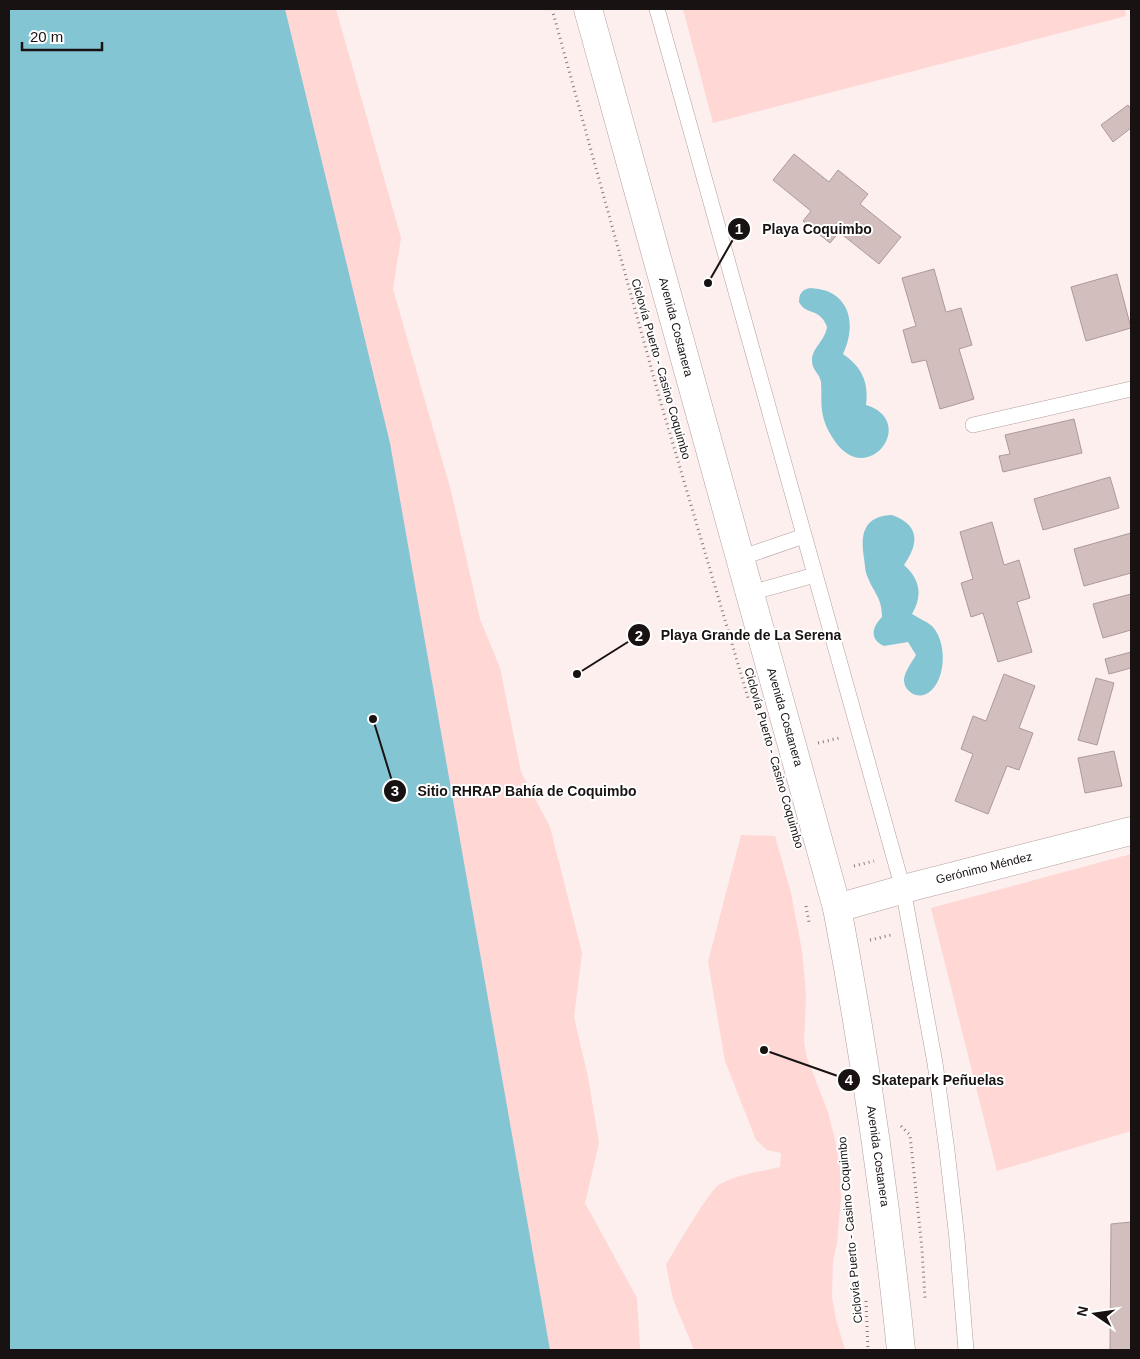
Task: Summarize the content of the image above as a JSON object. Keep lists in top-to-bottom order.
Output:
{
  "streets": {
    "main road": ["Avenida Costanera", "Gerónimo Méndez"],
    "path": ["Ciclovía Puerto - Casino Coquimbo"]
  },
  "crossings": [
    ["Avenida Costanera", "Gerónimo Méndez"]
  ],
  "places": [
    "Playa Coquimbo",
    "Playa Grande de La Serena",
    "Sitio RHRAP Bahía de Coquimbo",
    "Skatepark Peñuelas"
  ],
  "scale_bar": "20 m",
  "north": "left"
}
